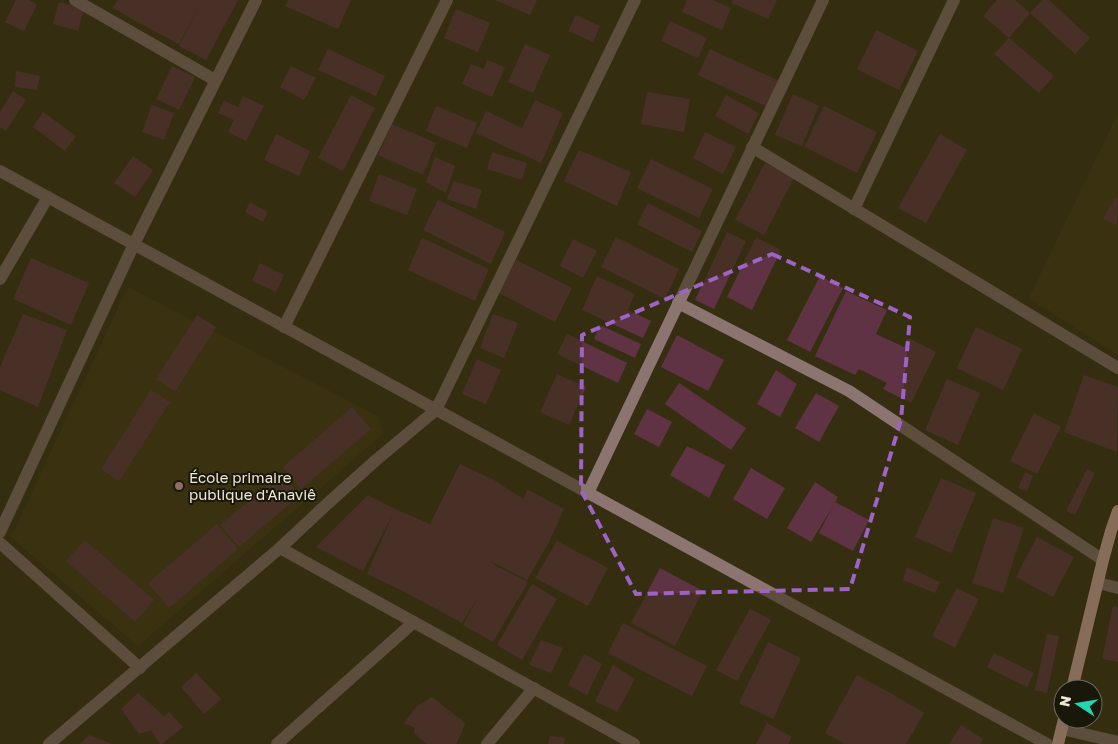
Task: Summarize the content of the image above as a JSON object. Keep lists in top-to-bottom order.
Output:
{
  "places": ["École primaire publique d'Anaviê"],
  "north": "left"
}
